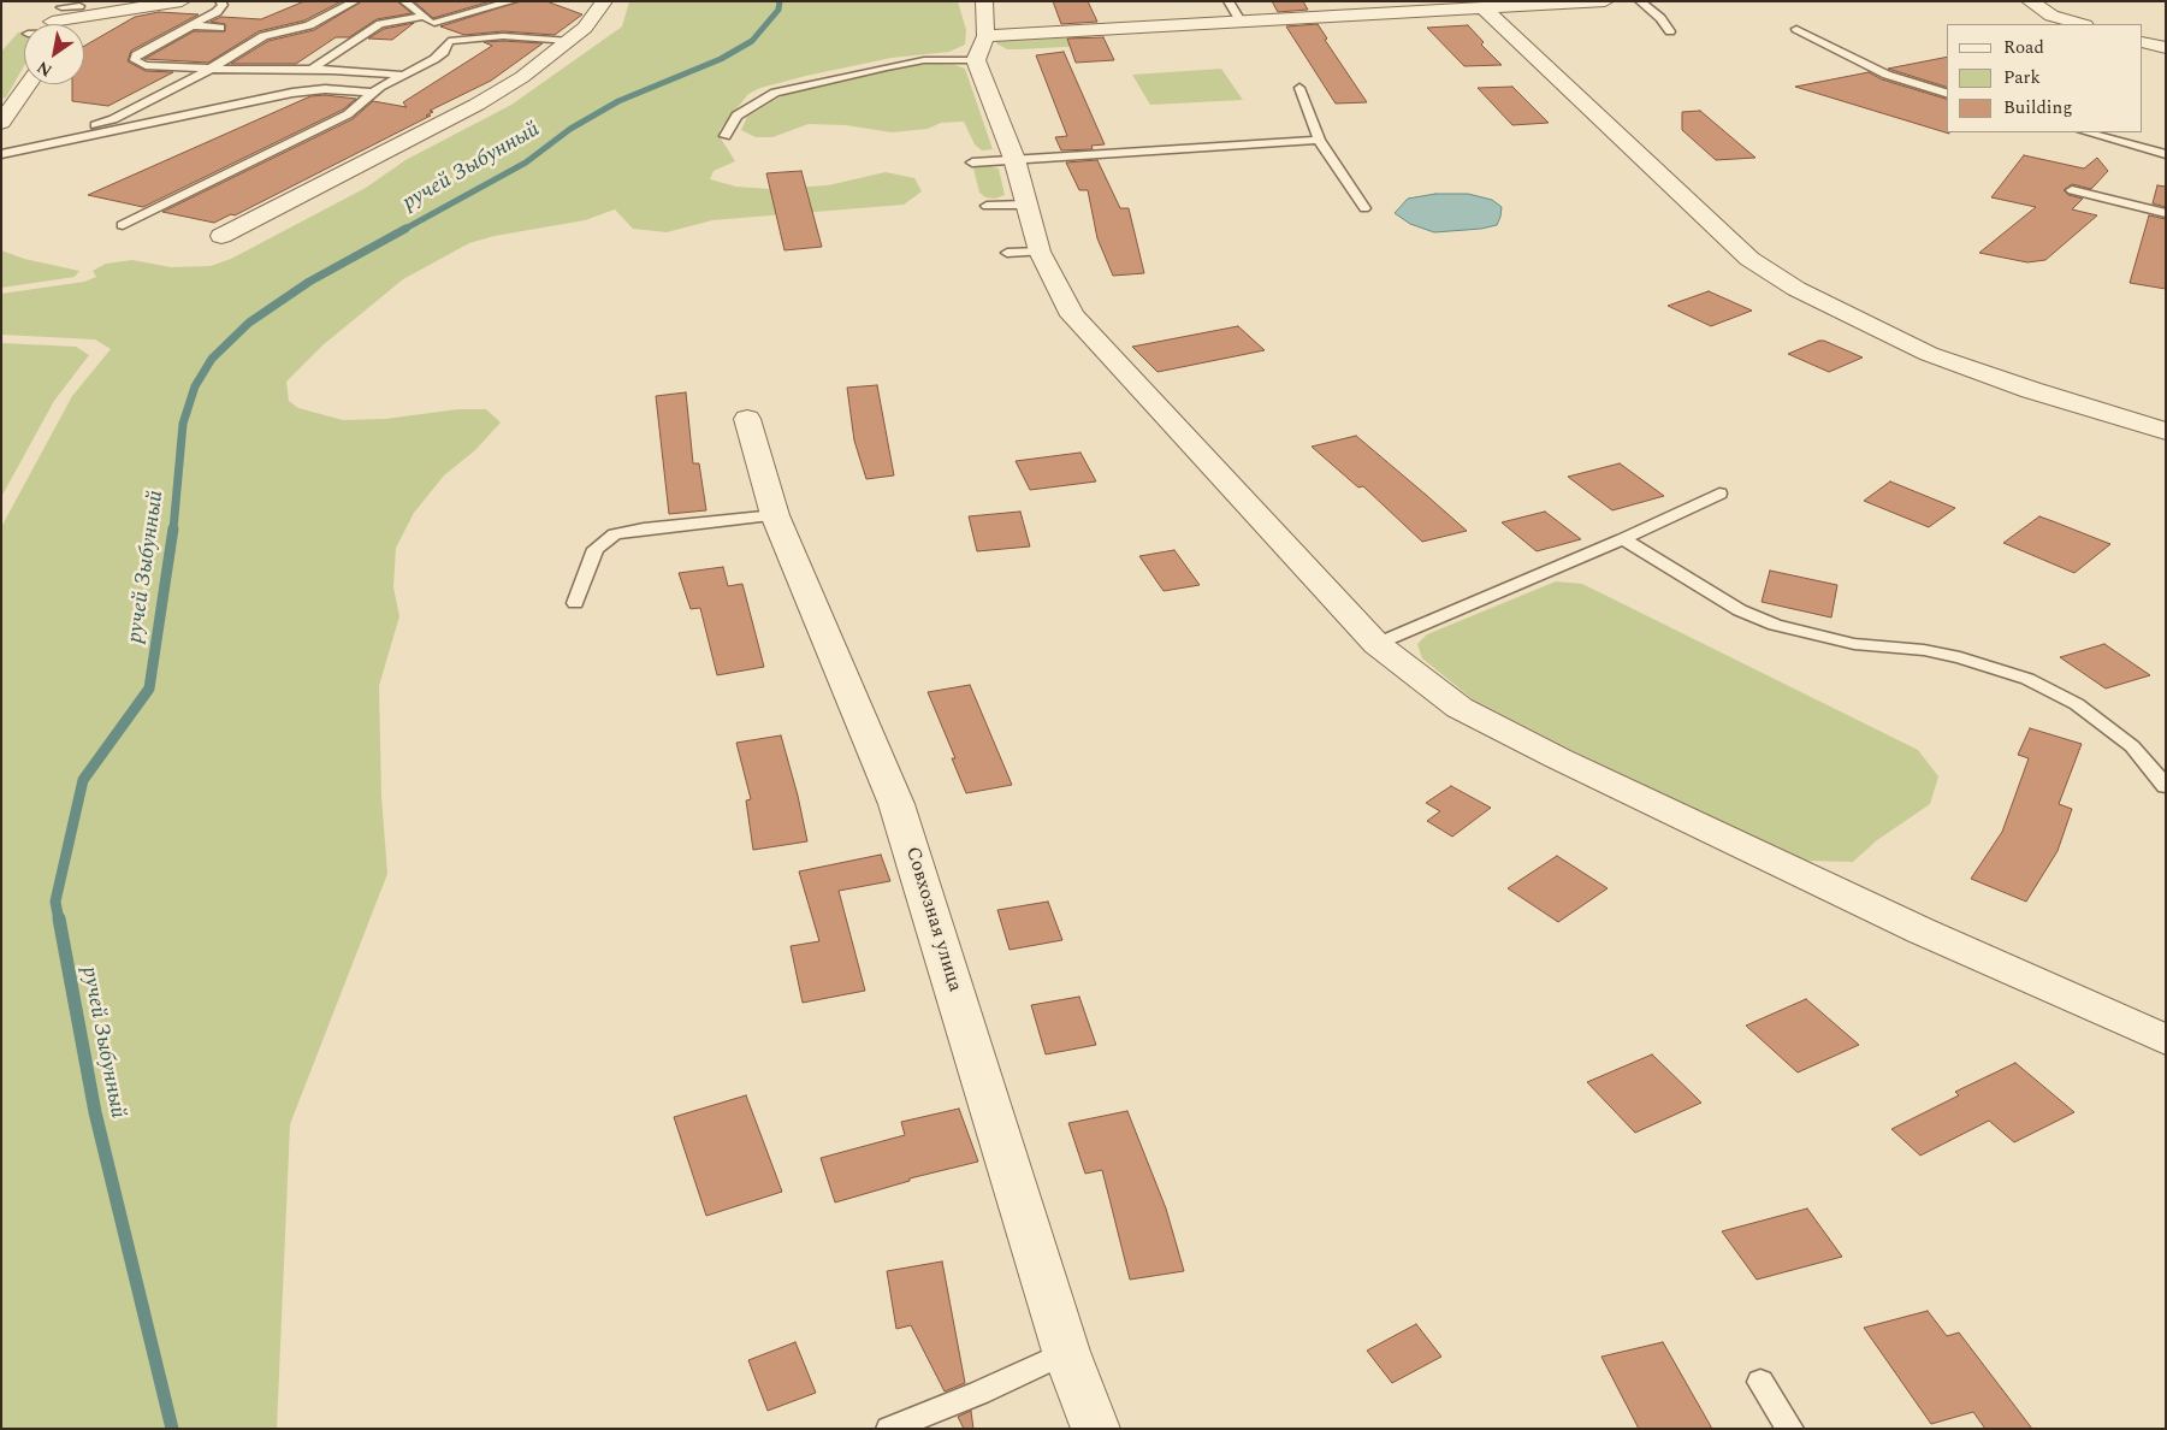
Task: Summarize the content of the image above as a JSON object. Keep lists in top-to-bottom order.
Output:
{
  "streets": {
    "street": ["Совхозная улица"]
  },
  "water": ["ручей Зыбунный"],
  "legend": ["Road", "Park", "Building"],
  "north": "bottom left"
}
